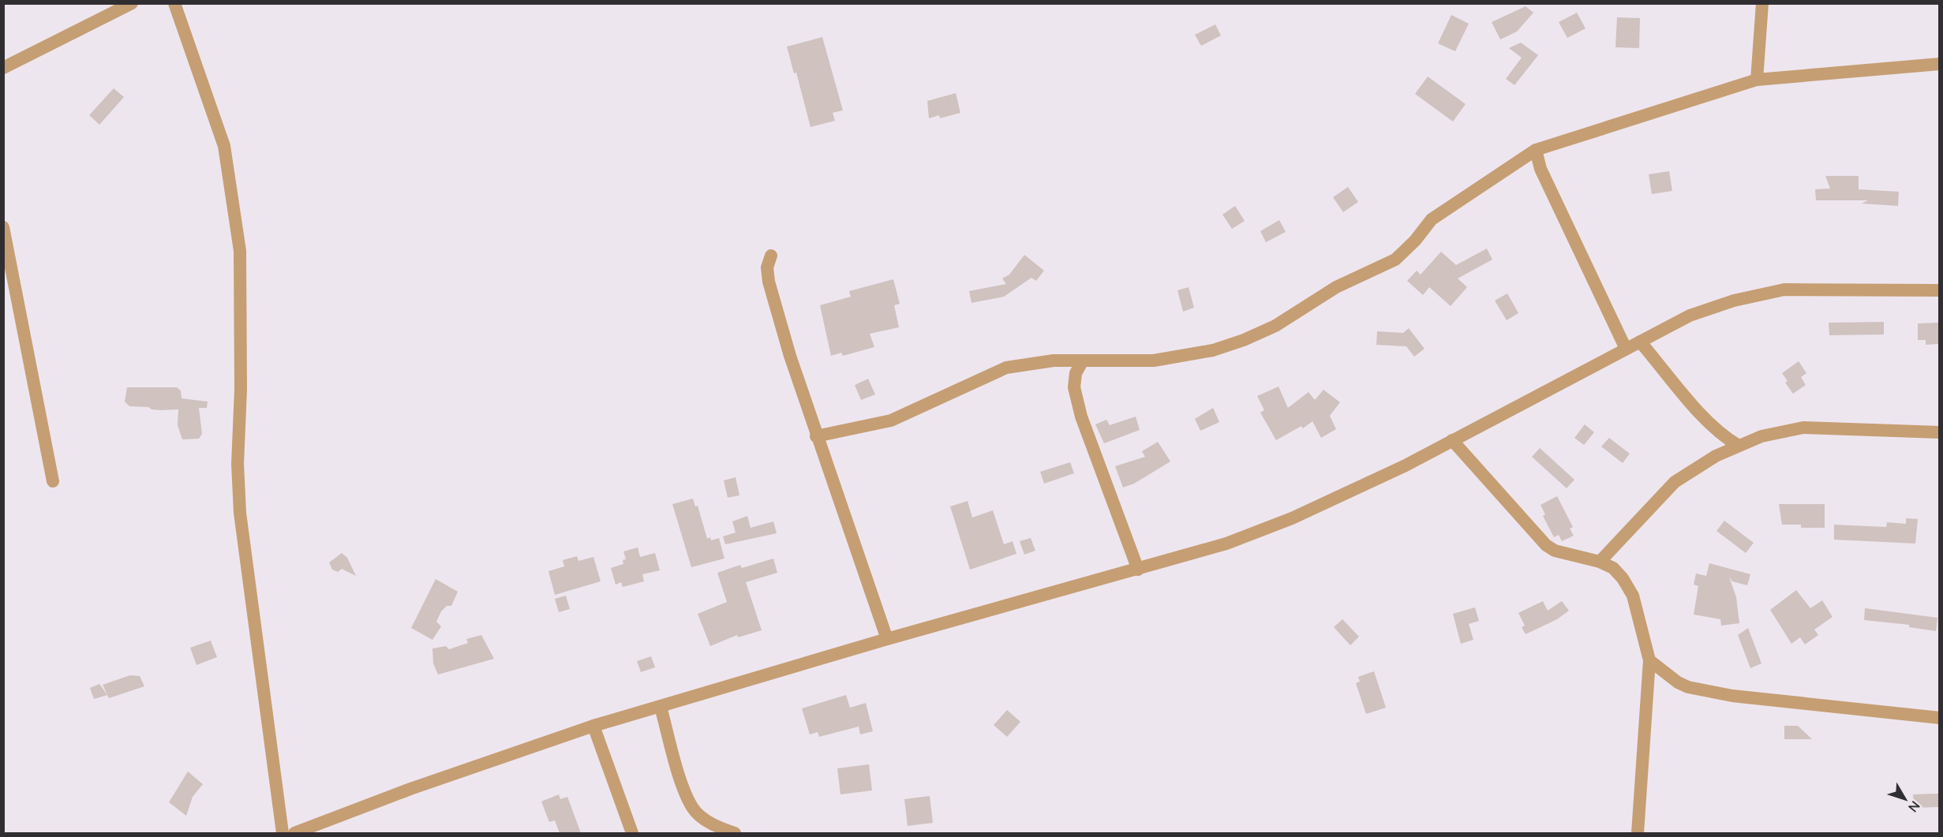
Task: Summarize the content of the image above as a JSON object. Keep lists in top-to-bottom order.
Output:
{
  "north": "bottom right"
}
